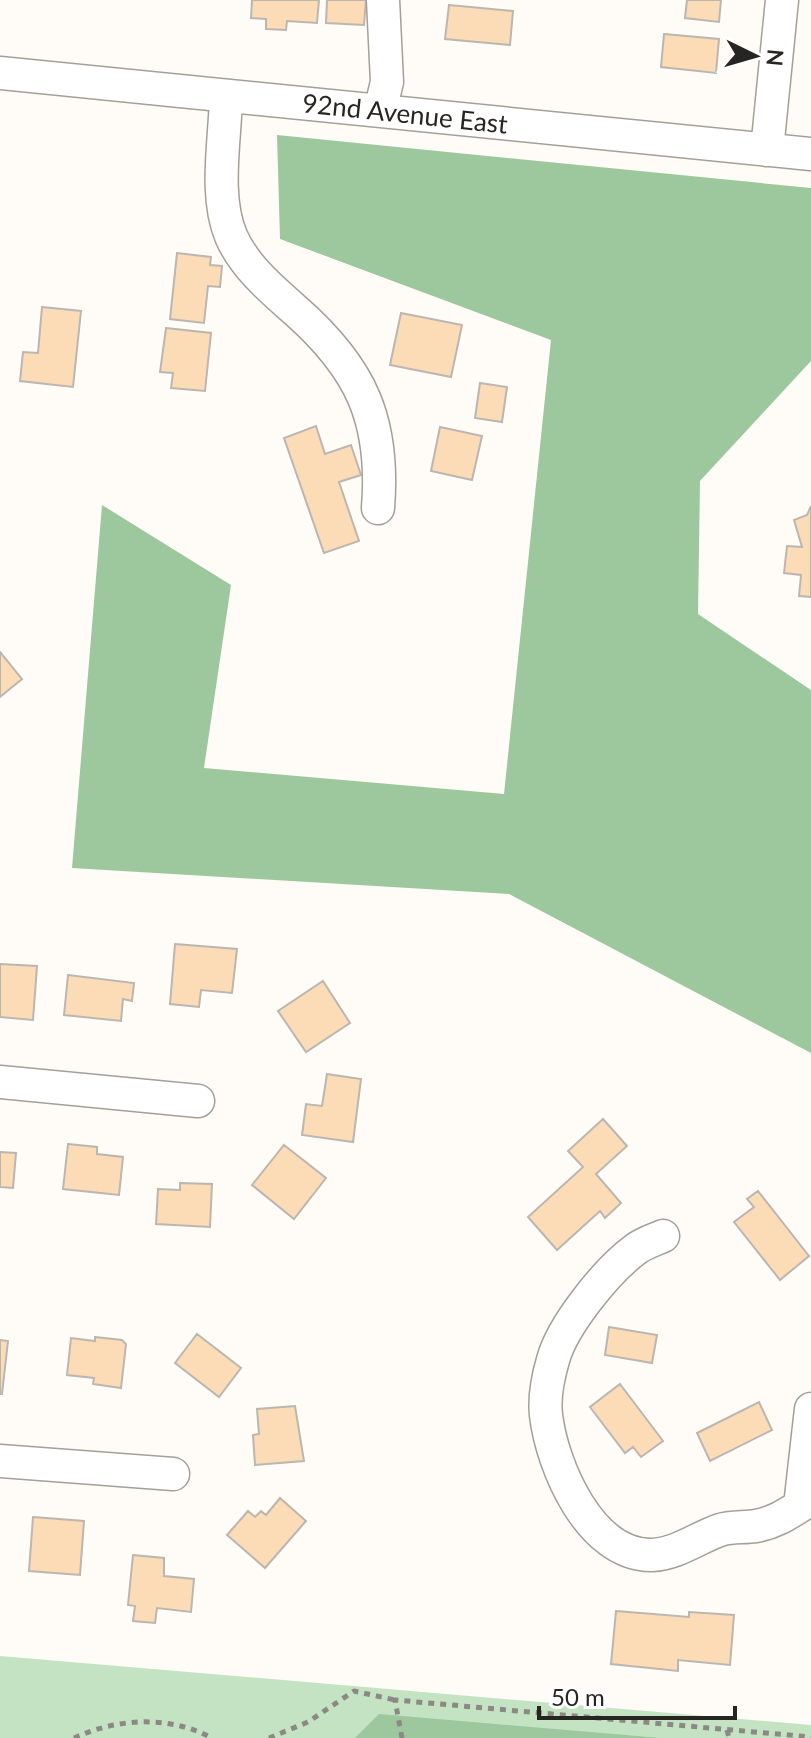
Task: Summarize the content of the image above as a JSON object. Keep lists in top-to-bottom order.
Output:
{
  "streets": {
    "street": ["92nd Avenue East"]
  },
  "scale_bar": "50 m",
  "north": "right"
}
